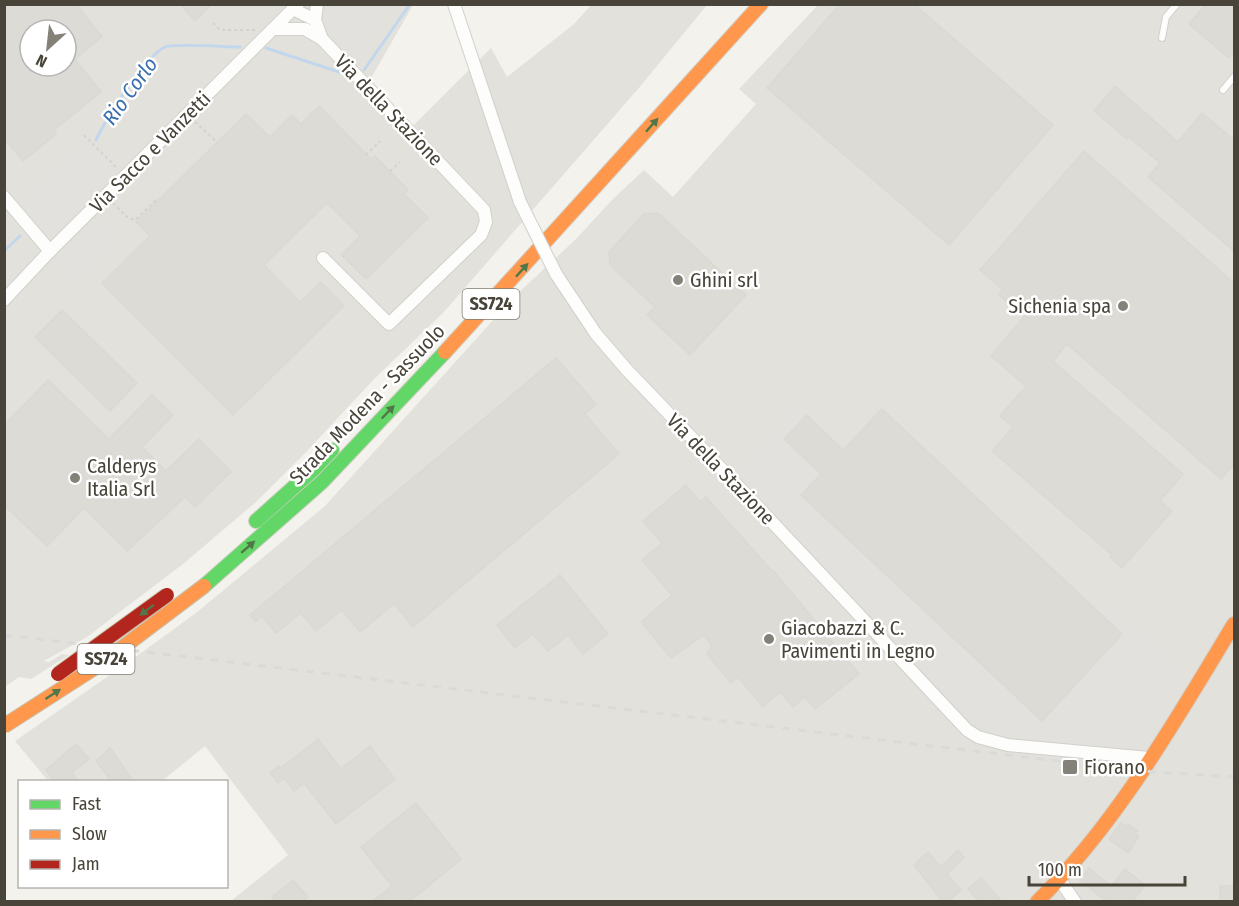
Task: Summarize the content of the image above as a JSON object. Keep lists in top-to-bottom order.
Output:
{
  "streets": {
    "main road": ["SS724", "Strada Modena - Sassuolo"],
    "street": ["Via della Stazione", "Via Sacco e Vanzetti"]
  },
  "crossings": [
    ["Via della Stazione", "Via Sacco e Vanzetti"]
  ],
  "water": ["Rio Corlo"],
  "places": {
    "other": [
      "Ghini srl",
      "Sichenia spa",
      "Calderys Italia Srl",
      "Giacobazzi & C. Pavimenti in Legno"
    ],
    "transit": ["Fiorano"]
  },
  "legend": ["Fast", "Slow", "Jam"],
  "scale_bar": "100 m",
  "north": "bottom left"
}
